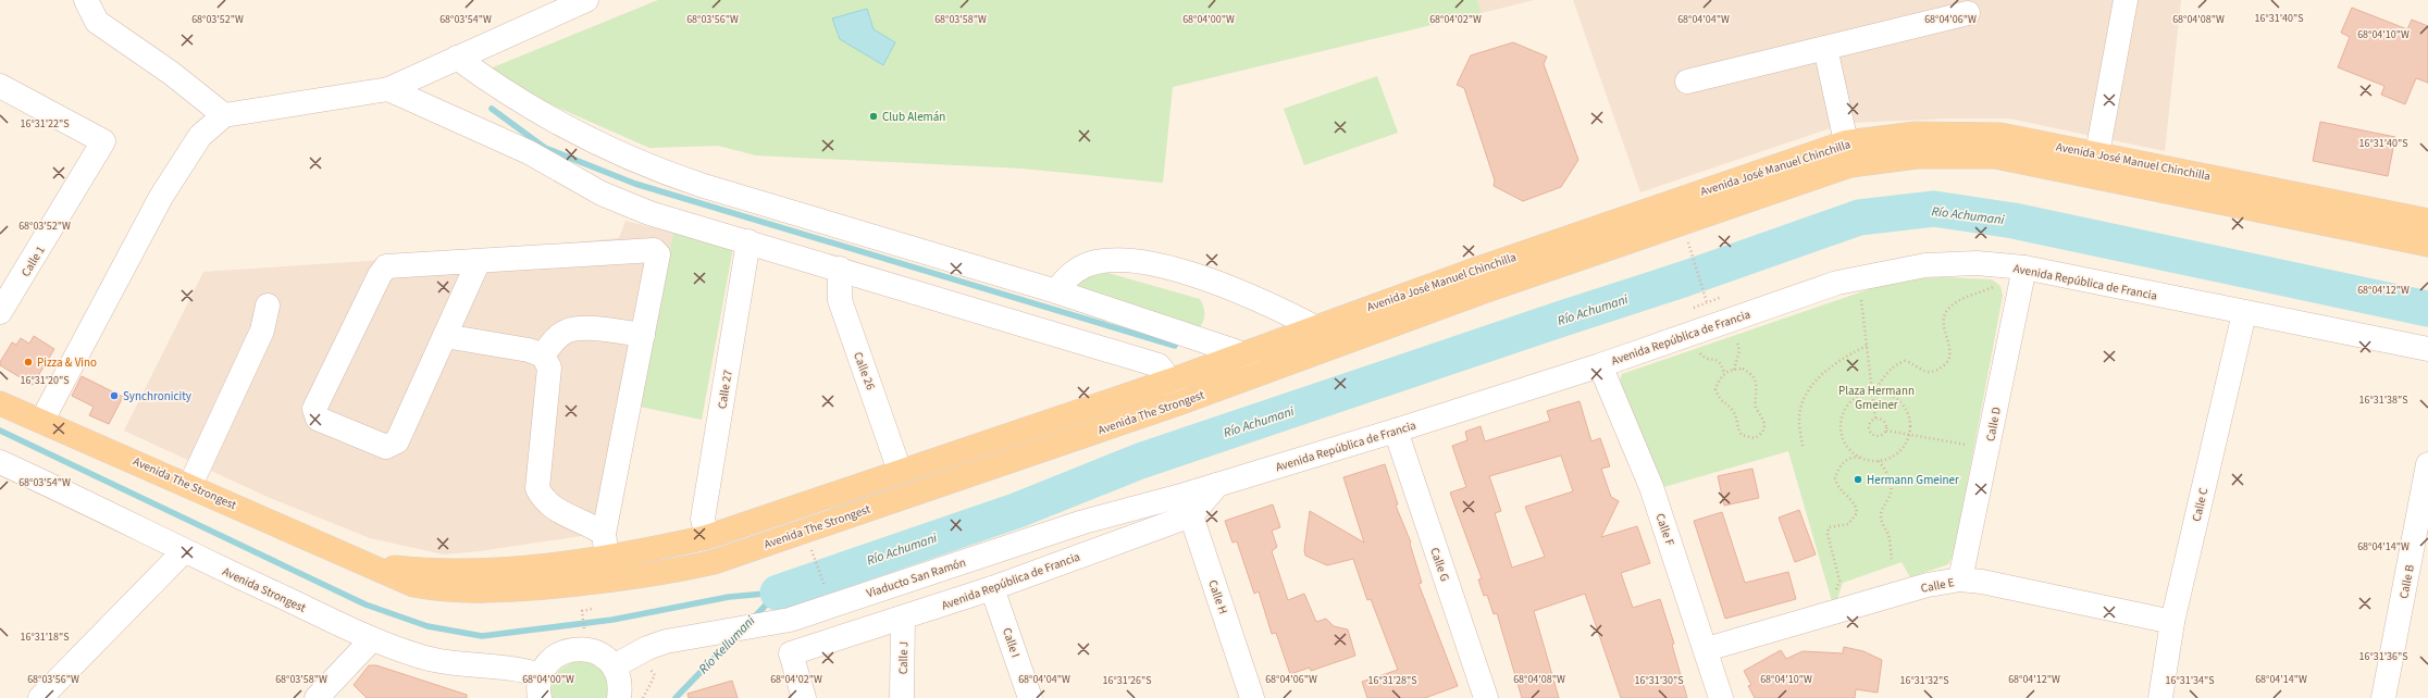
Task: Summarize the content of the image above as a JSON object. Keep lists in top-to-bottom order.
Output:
{
  "streets": {
    "main road": ["Avenida José Manuel Chinchilla", "Avenida The Strongest"],
    "street": [
      "Calle 1",
      "Avenida República de Francia",
      "Calle 26",
      "Calle 27",
      "Calle D",
      "Calle C",
      "Calle F",
      "Calle G",
      "Viaducto San Ramón",
      "Calle B",
      "Calle E",
      "Avenida Strongest",
      "Calle H",
      "Calle I",
      "Calle J"
    ]
  },
  "crossings": [
    ["Avenida José Manuel Chinchilla", "Avenida The Strongest"],
    ["Avenida República de Francia", "Calle D"],
    ["Avenida República de Francia", "Calle C"],
    ["Avenida República de Francia", "Calle F"],
    ["Avenida República de Francia", "Calle G"],
    ["Avenida República de Francia", "Viaducto San Ramón"],
    ["Avenida República de Francia", "Calle H"],
    ["Avenida República de Francia", "Calle I"],
    ["Avenida República de Francia", "Calle J"],
    ["Calle 26", "Avenida The Strongest"],
    ["Calle 27", "Avenida The Strongest"],
    ["Calle D", "Calle E"],
    ["Calle C", "Calle E"],
    ["Calle F", "Calle E"],
    ["Viaducto San Ramón", "Calle H"]
  ],
  "water": ["Río Achumani", "Río Kellumani"],
  "parks": ["Plaza Hermann Gmeiner"],
  "places": [
    "Club Alemán",
    "Pizza & Vino",
    "Synchronicity",
    "Hermann Gmeiner"
  ],
  "coordinates": [
    "16°31'40\"S",
    "68°03'52\"W",
    "68°03'54\"W",
    "68°03'56\"W",
    "68°03'58\"W",
    "68°04'00\"W",
    "68°04'02\"W",
    "68°04'04\"W",
    "68°04'06\"W",
    "68°04'08\"W",
    "68°04'10\"W",
    "16°31'22\"S",
    "68°04'12\"W",
    "16°31'20\"S",
    "16°31'38\"S",
    "68°04'14\"W",
    "16°31'18\"S",
    "16°31'36\"S",
    "16°31'26\"S",
    "16°31'28\"S",
    "16°31'30\"S",
    "16°31'32\"S",
    "16°31'34\"S"
  ]
}
